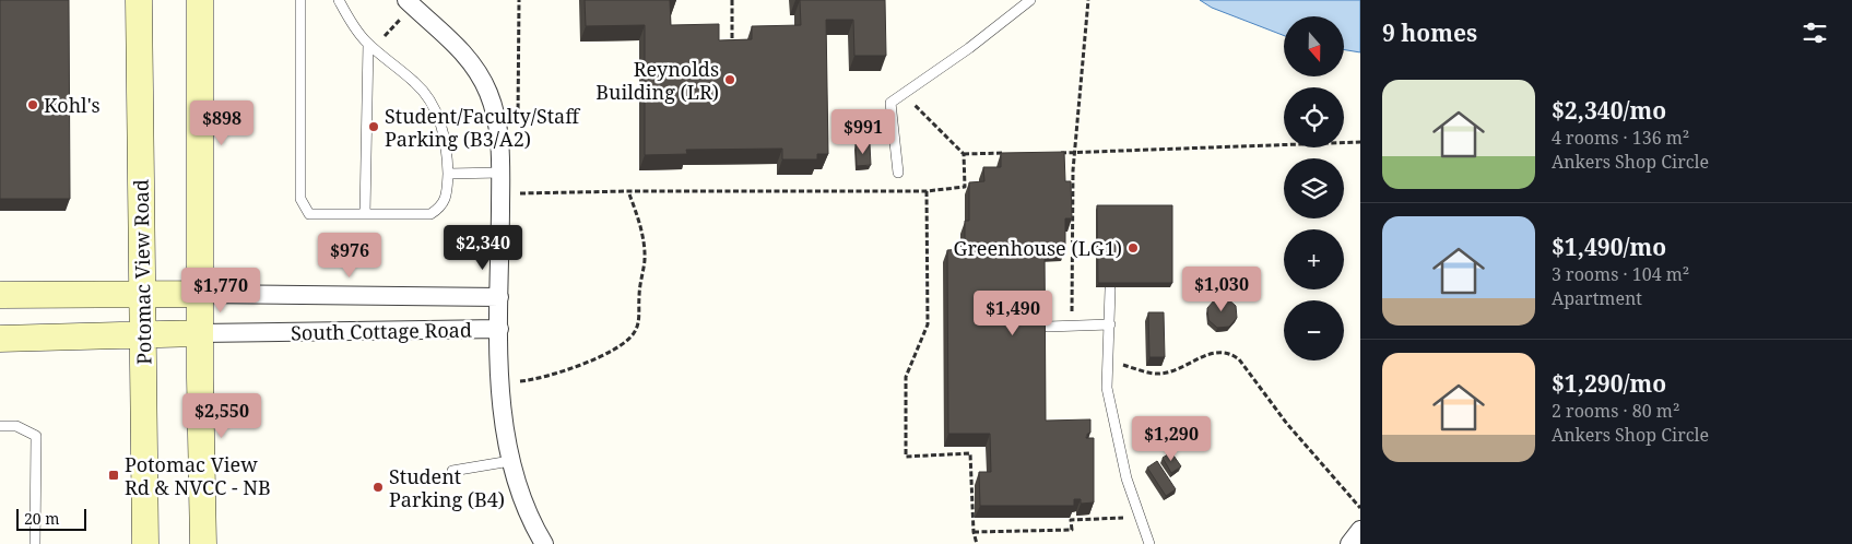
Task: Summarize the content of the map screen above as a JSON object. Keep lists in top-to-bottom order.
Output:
{
  "streets": {
    "main road": ["Potomac View Road", "South Cottage Road"]
  },
  "crossings": [
    ["Potomac View Road", "South Cottage Road"]
  ],
  "places": {
    "other": [
      "Reynolds Building (LR)",
      "Kohl's",
      "Student/Faculty/Staff Parking (B3/A2)",
      "Greenhouse (LG1)",
      "Student Parking (B4)"
    ],
    "transit": ["Potomac View Rd & NVCC - NB"]
  },
  "scale_bar": "20 m",
  "north": "bottom",
  "page": {
    "heading": "9 homes",
    "map_buttons": ["+", "−"],
    "list": [
      {
        "name": "$2,340/mo",
        "note": "4 rooms · 136 m² · Ankers Shop Circle"
      },
      {
        "name": "$1,490/mo",
        "note": "3 rooms · 104 m² · Apartment"
      },
      {
        "name": "$1,290/mo",
        "note": "2 rooms · 80 m² · Ankers Shop Circle"
      }
    ],
    "price": [
      "$898",
      "$991",
      "$2,340",
      "$976",
      "$1,030",
      "$1,770",
      "$1,490",
      "$2,550",
      "$1,290"
    ],
    "scale": "20 m"
  }
}
